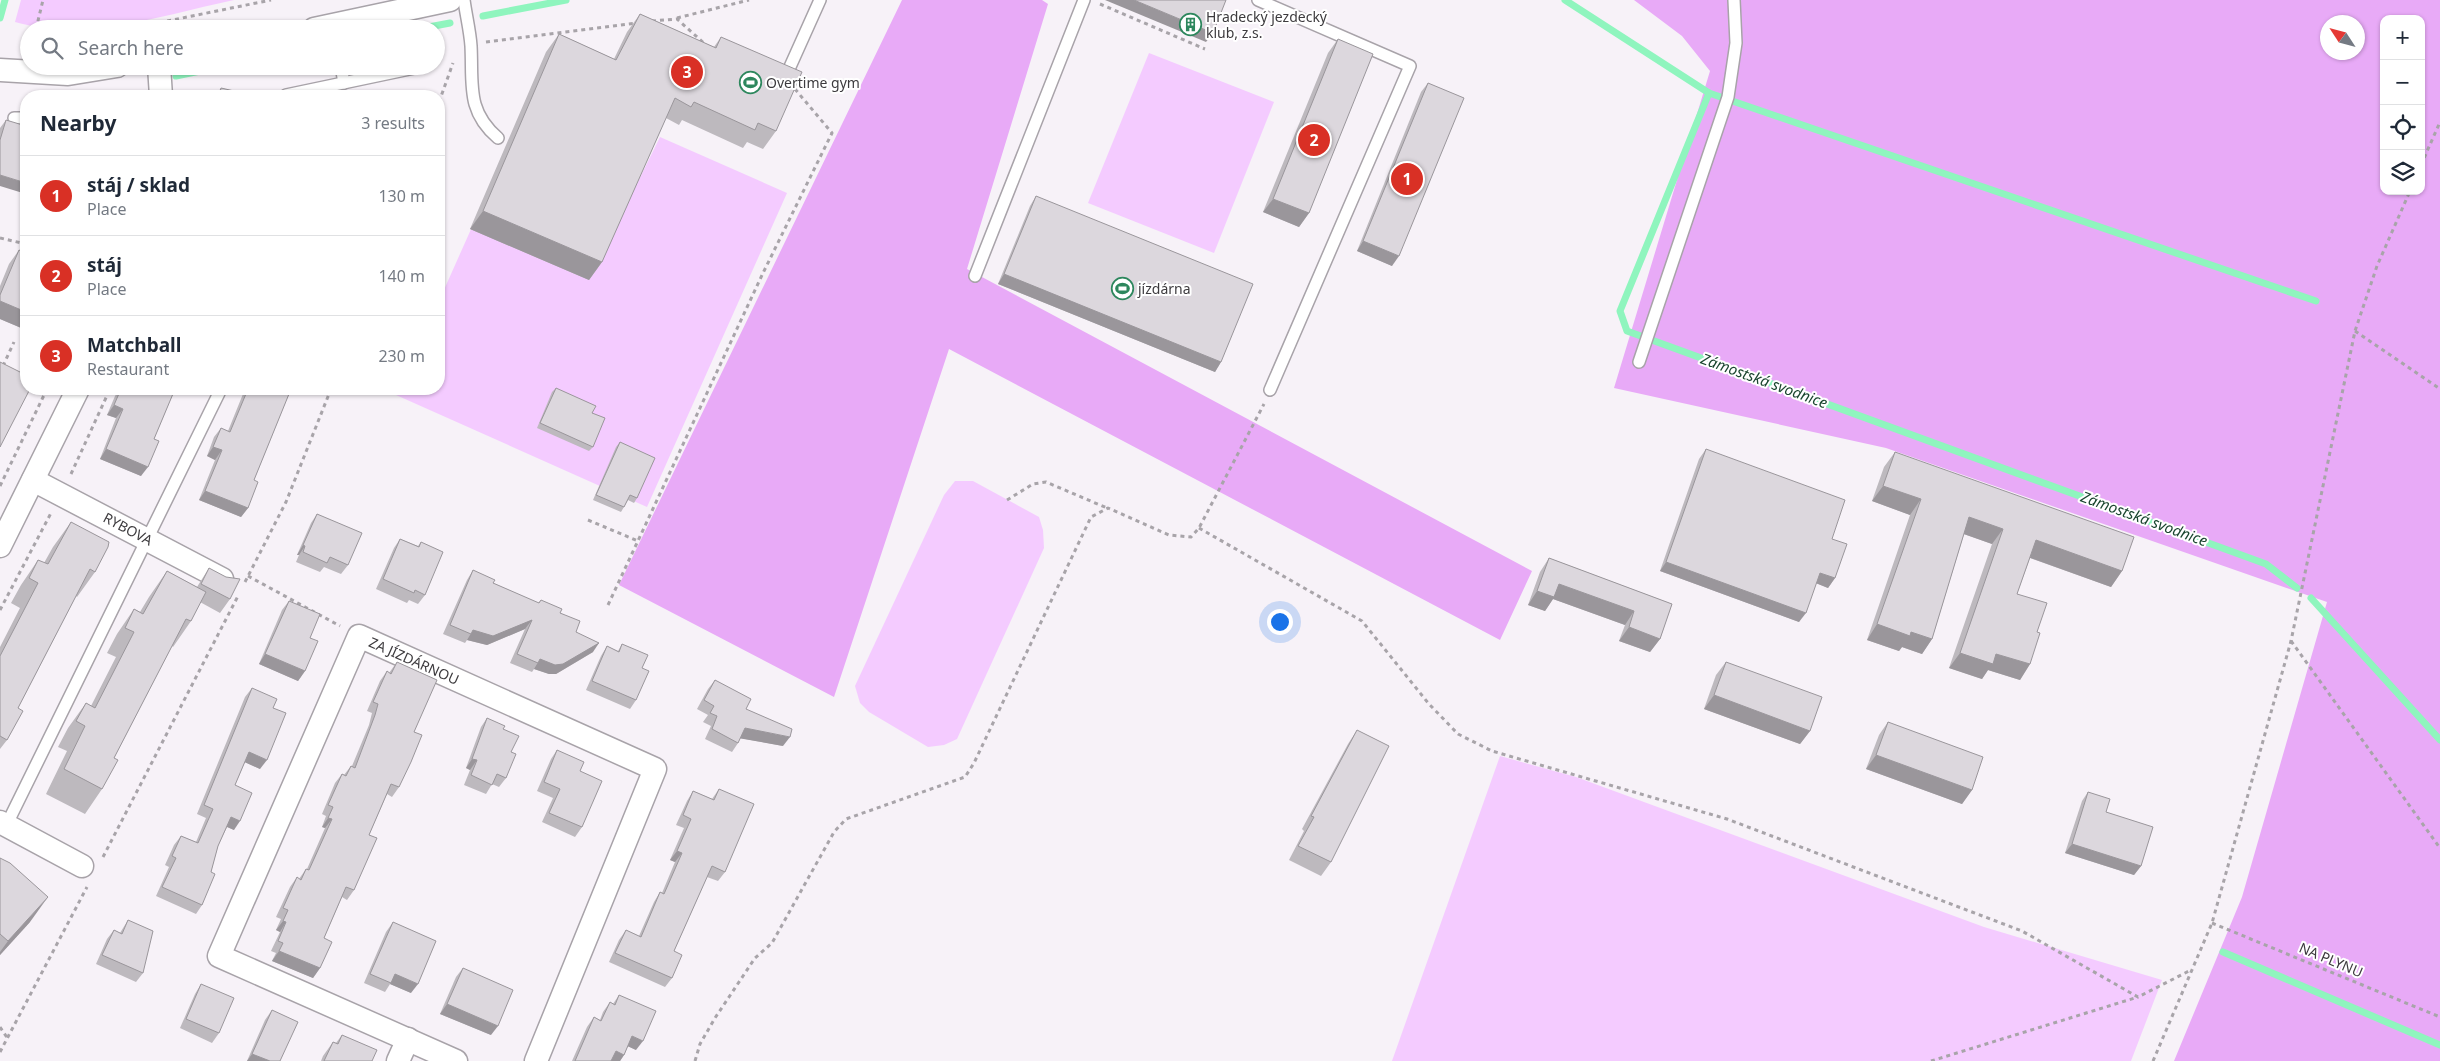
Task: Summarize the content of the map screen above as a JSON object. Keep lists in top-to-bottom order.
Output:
{
  "streets": {
    "street": ["RYBOVA", "ZA JÍZDÁRNOU"],
    "path": ["NA PLYNU"]
  },
  "water": ["Zámostská svodnice"],
  "places": {
    "building": ["Hradecký jezdecký klub, z.s."],
    "sports": ["Overtime gym", "jízdárna"]
  },
  "north": "top left",
  "page": {
    "map_buttons": ["+", "−"],
    "search": "Search here",
    "pins": ["3", "2", "1"],
    "heading": ["Nearby", "3 results"],
    "list": [
      {
        "mark": "1",
        "name": "stáj / sklad",
        "note": "Place",
        "value": "130 m"
      },
      {
        "mark": "2",
        "name": "stáj",
        "note": "Place",
        "value": "140 m"
      },
      {
        "mark": "3",
        "name": "Matchball",
        "note": "Restaurant",
        "value": "230 m"
      }
    ]
  }
}
